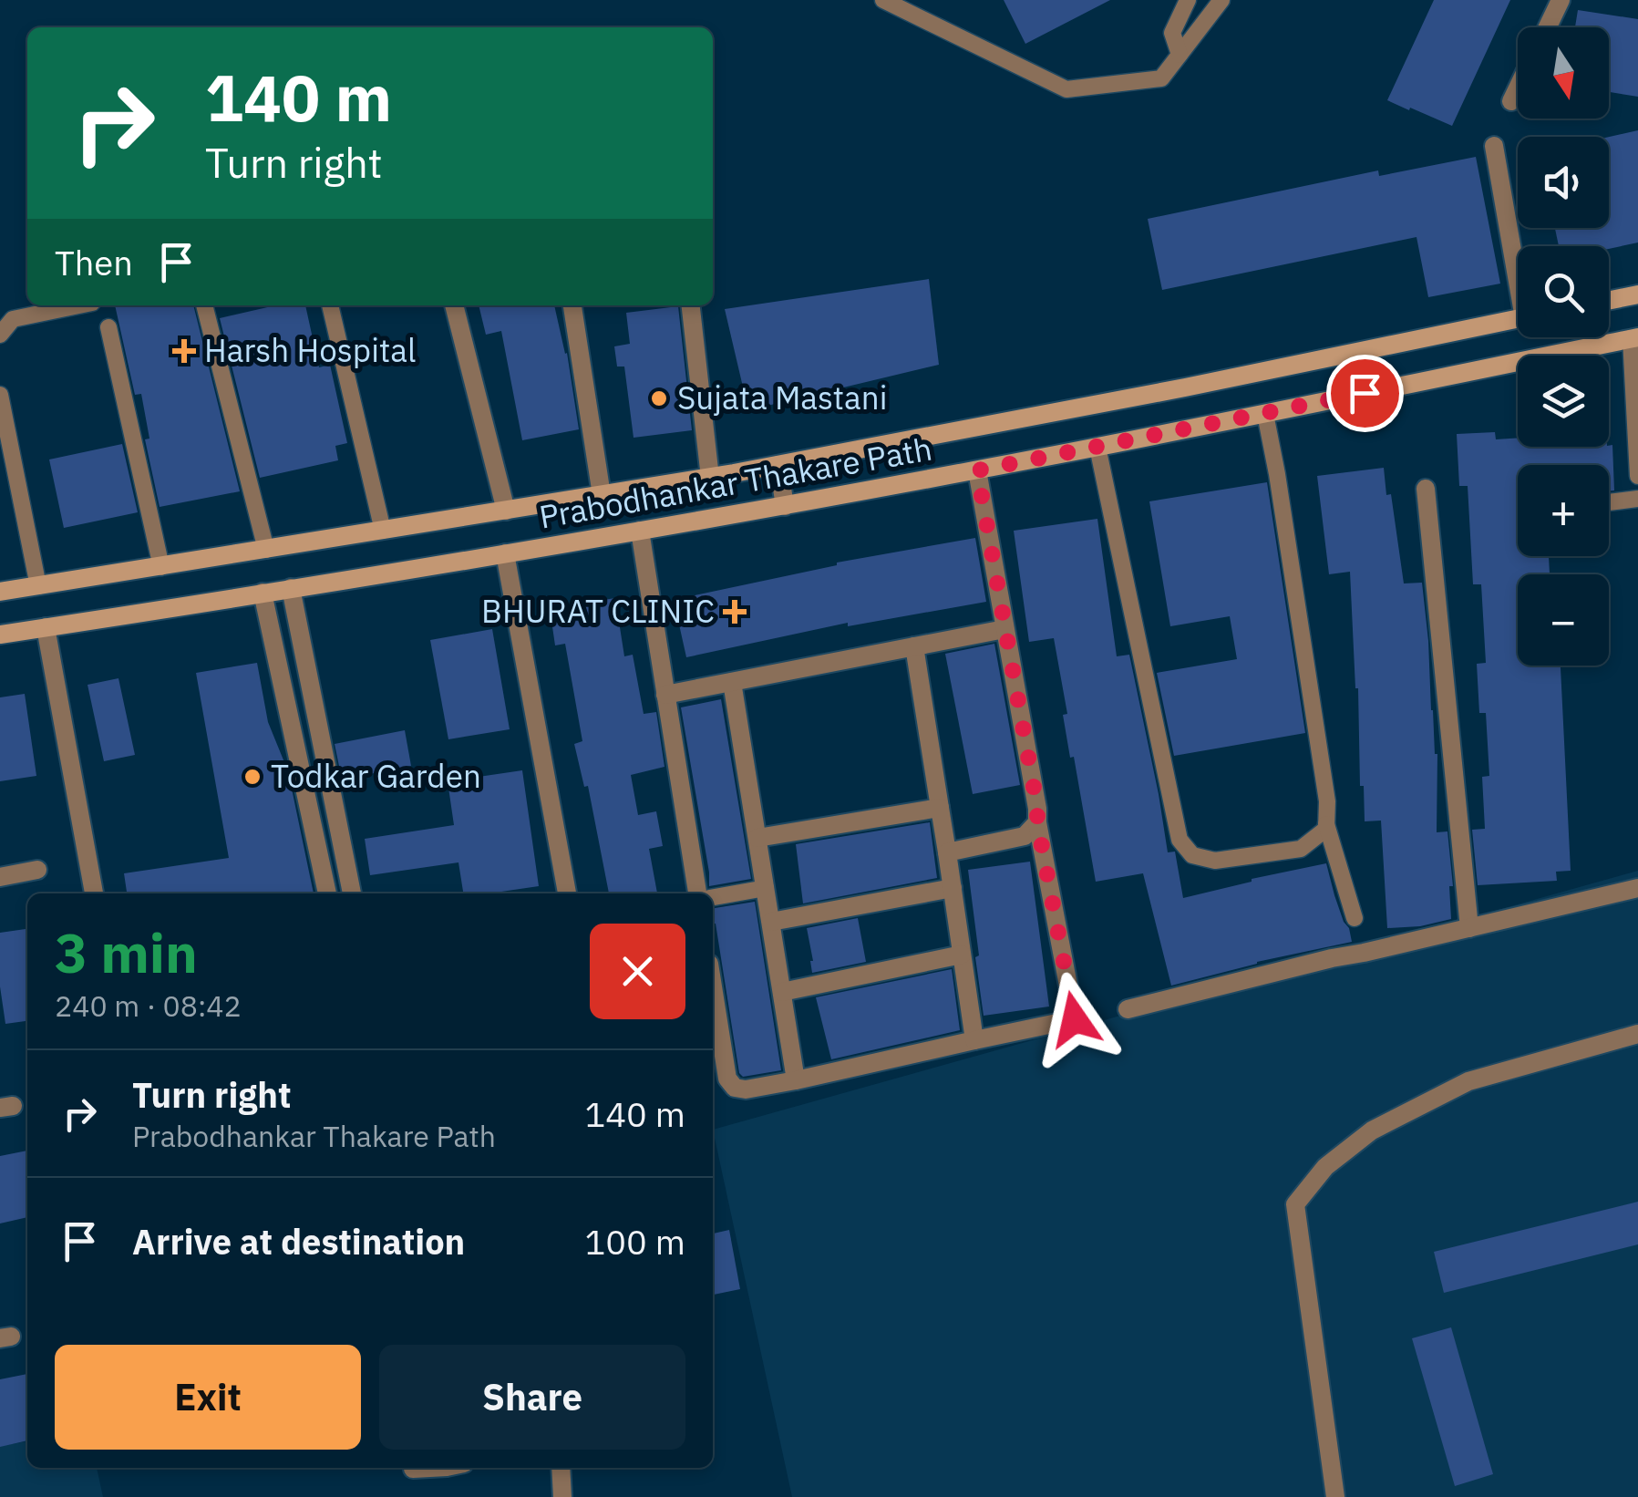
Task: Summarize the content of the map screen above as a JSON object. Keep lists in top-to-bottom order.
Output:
{
  "streets": {
    "main road": ["Prabodhankar Thakare Path"]
  },
  "places": {
    "health": ["Harsh Hospital", "BHURAT CLINIC"],
    "other": ["Sujata Mastani", "Todkar Garden"]
  },
  "north": "bottom",
  "page": {
    "map_buttons": ["+", "−"],
    "turn": ["140 m", "Turn right"],
    "then": "Then",
    "heading": ["3 min", "240 m · 08:42"],
    "list": [
      {
        "name": "Turn right",
        "note": "Prabodhankar Thakare Path",
        "value": "140 m"
      },
      {
        "name": "Arrive at destination",
        "value": "100 m"
      }
    ],
    "buttons": ["Exit", "Share"]
  }
}
